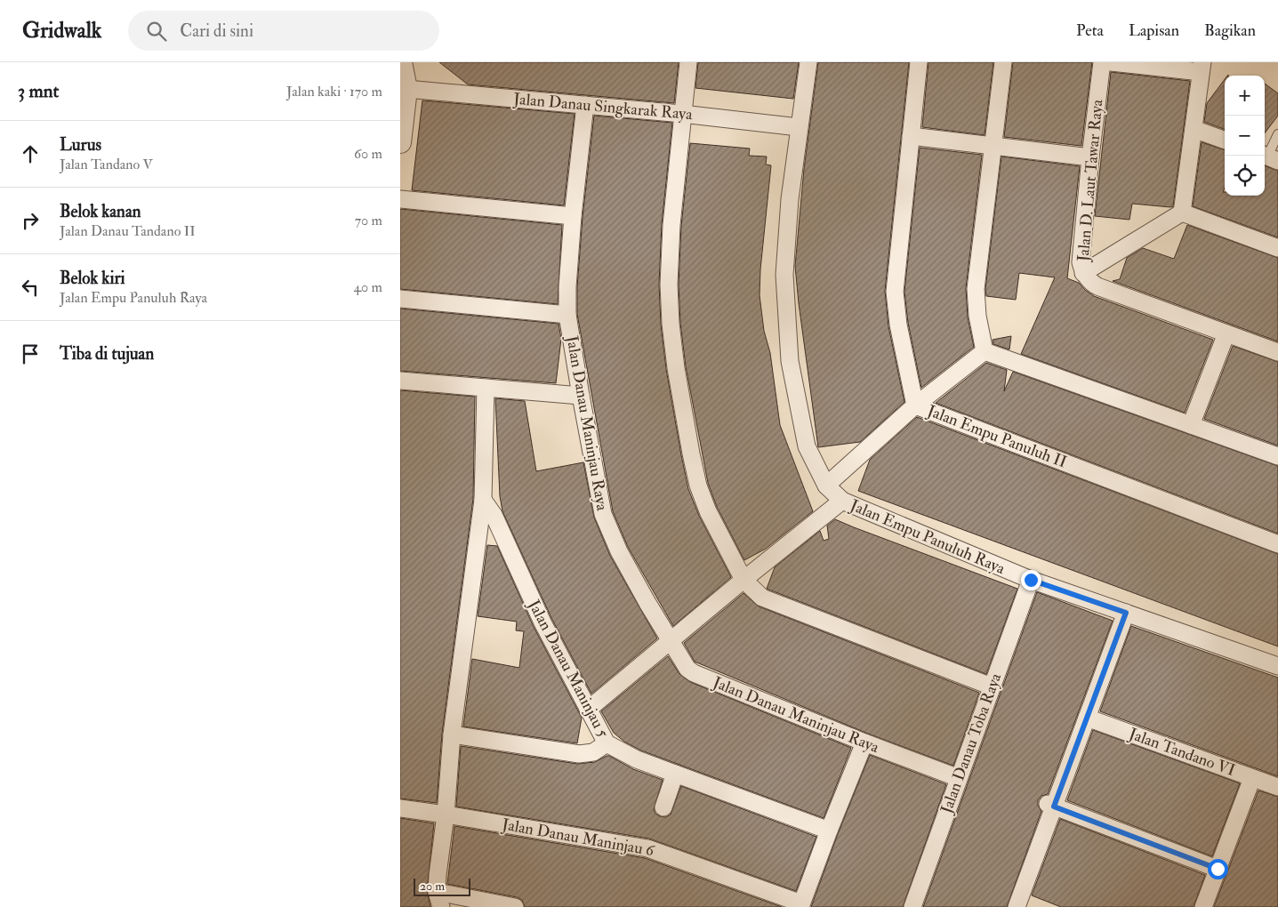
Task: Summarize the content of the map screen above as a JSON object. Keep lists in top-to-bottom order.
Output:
{
  "streets": {
    "street": [
      "Jalan Danau Singkarak Raya",
      "Jalan D. Laut Tawar Raya",
      "Jalan Danau Maninjau Raya",
      "Jalan Empu Panuluh II",
      "Jalan Empu Panuluh Raya",
      "Jalan Danau Maninjau 5",
      "Jalan Danau Toba Raya",
      "Jalan Tandano VI",
      "Jalan Danau Maninjau 6"
    ]
  },
  "crossings": [
    ["Jalan Danau Singkarak Raya", "Jalan Danau Maninjau Raya"],
    ["Jalan Danau Singkarak Raya", "Jalan Empu Panuluh Raya"],
    ["Jalan Danau Maninjau Raya", "Jalan Danau Toba Raya"],
    ["Jalan Empu Panuluh Raya", "Jalan Danau Toba Raya"]
  ],
  "scale_bar": "20 m",
  "page": {
    "header": "Gridwalk",
    "search": "Cari di sini",
    "nav": ["Peta", "Lapisan", "Bagikan"],
    "heading": ["3 mnt", "Jalan kaki · 170 m"],
    "map_buttons": ["+", "−"],
    "list": [
      ["Lurus", "Jalan Tandano V", "60 m"],
      ["Belok kanan", "Jalan Danau Tandano II", "70 m"],
      ["Belok kiri", "Jalan Empu Panuluh Raya", "40 m"],
      "Tiba di tujuan"
    ],
    "scale": "20 m"
  }
}
